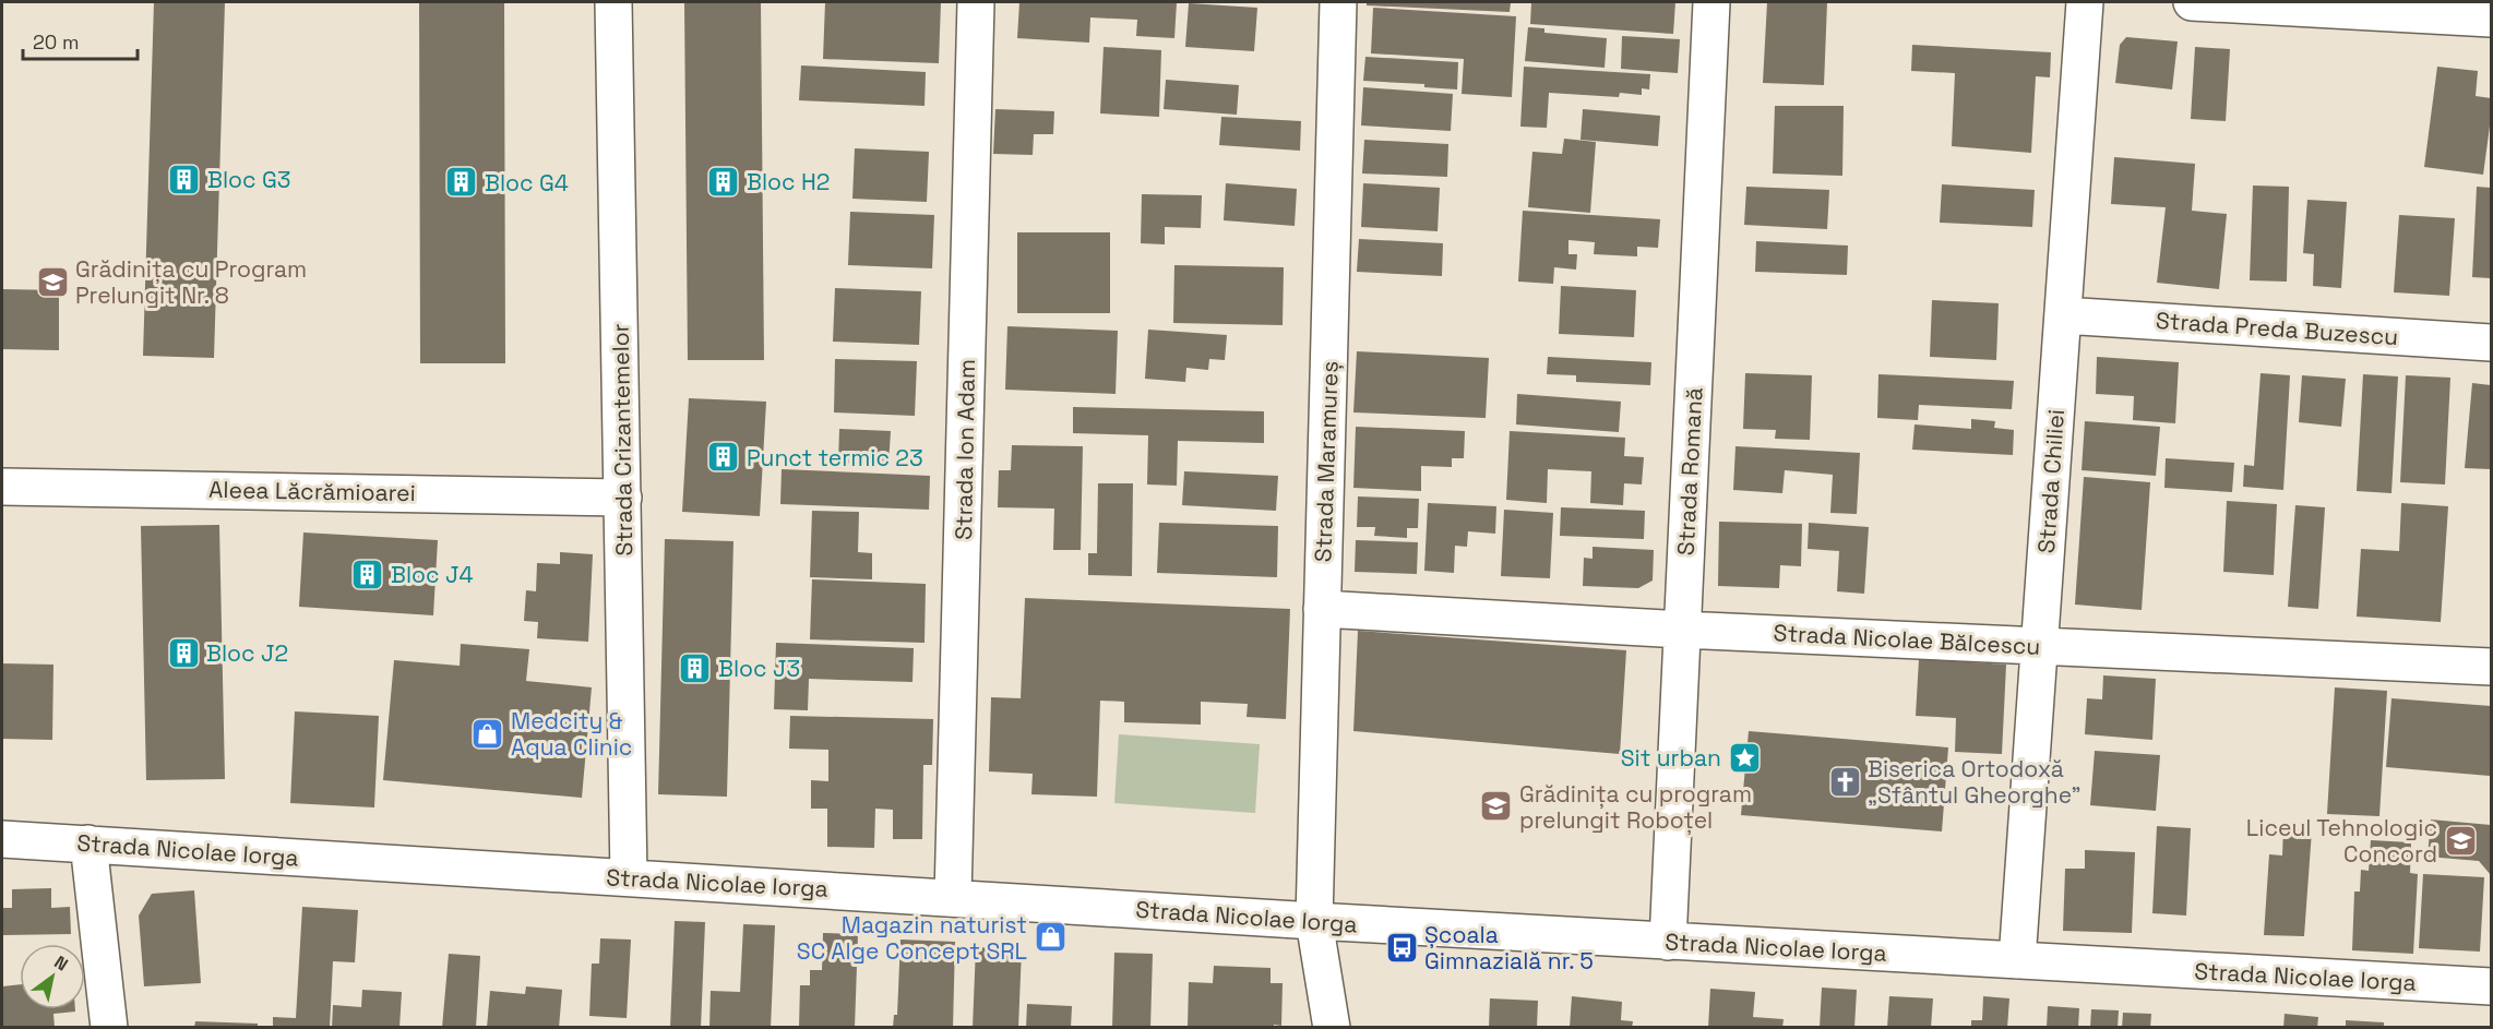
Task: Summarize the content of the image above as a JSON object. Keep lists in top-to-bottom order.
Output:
{
  "streets": {
    "street": [
      "Strada Preda Buzescu",
      "Strada Crizantemelor",
      "Strada Ion Adam",
      "Strada Maramureș",
      "Strada Romană",
      "Strada Chiliei",
      "Aleea Lăcrămioarei",
      "Strada Nicolae Bălcescu",
      "Strada Nicolae Iorga"
    ]
  },
  "crossings": [
    ["Strada Preda Buzescu", "Strada Chiliei"],
    ["Strada Crizantemelor", "Aleea Lăcrămioarei"],
    ["Strada Crizantemelor", "Strada Nicolae Iorga"],
    ["Strada Ion Adam", "Strada Nicolae Iorga"],
    ["Strada Maramureș", "Strada Nicolae Bălcescu"],
    ["Strada Maramureș", "Strada Nicolae Iorga"],
    ["Strada Romană", "Strada Nicolae Bălcescu"],
    ["Strada Romană", "Strada Nicolae Iorga"],
    ["Strada Chiliei", "Strada Nicolae Bălcescu"],
    ["Strada Chiliei", "Strada Nicolae Iorga"]
  ],
  "places": {
    "building": [
      "Bloc G3",
      "Bloc H2",
      "Bloc G4",
      "Punct termic 23",
      "Bloc J4",
      "Bloc J2",
      "Bloc J3"
    ],
    "school or university": ["Grădinița cu Program Prelungit Nr. 8", "Grădinița cu program prelungit Roboțel", "Liceul Tehnologic Concord"],
    "shop": ["Medcity & Aqua Clinic", "Magazin naturist SC Alge Concept SRL"],
    "place": ["Sit urban"],
    "church": ["Biserica Ortodoxă „Sfântul Gheorghe”"],
    "bus stop": ["Școala Gimnazială nr. 5"]
  },
  "scale_bar": "20 m",
  "north": "top right"
}
